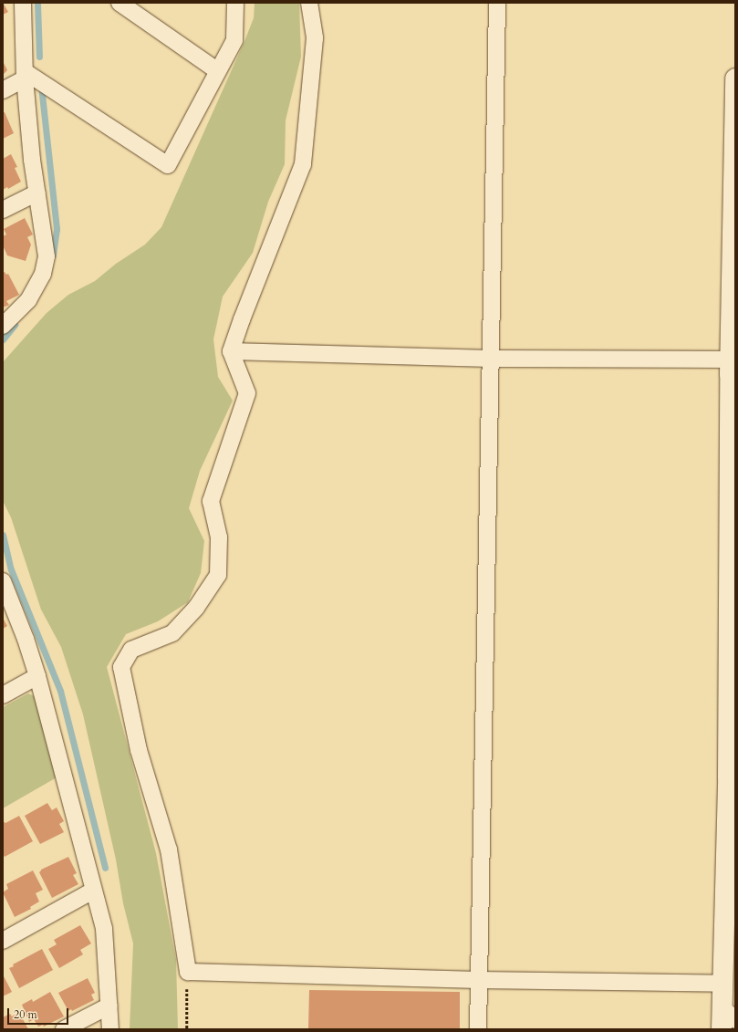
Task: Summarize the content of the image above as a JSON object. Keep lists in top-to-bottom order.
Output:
{
  "scale_bar": "20 m"
}
